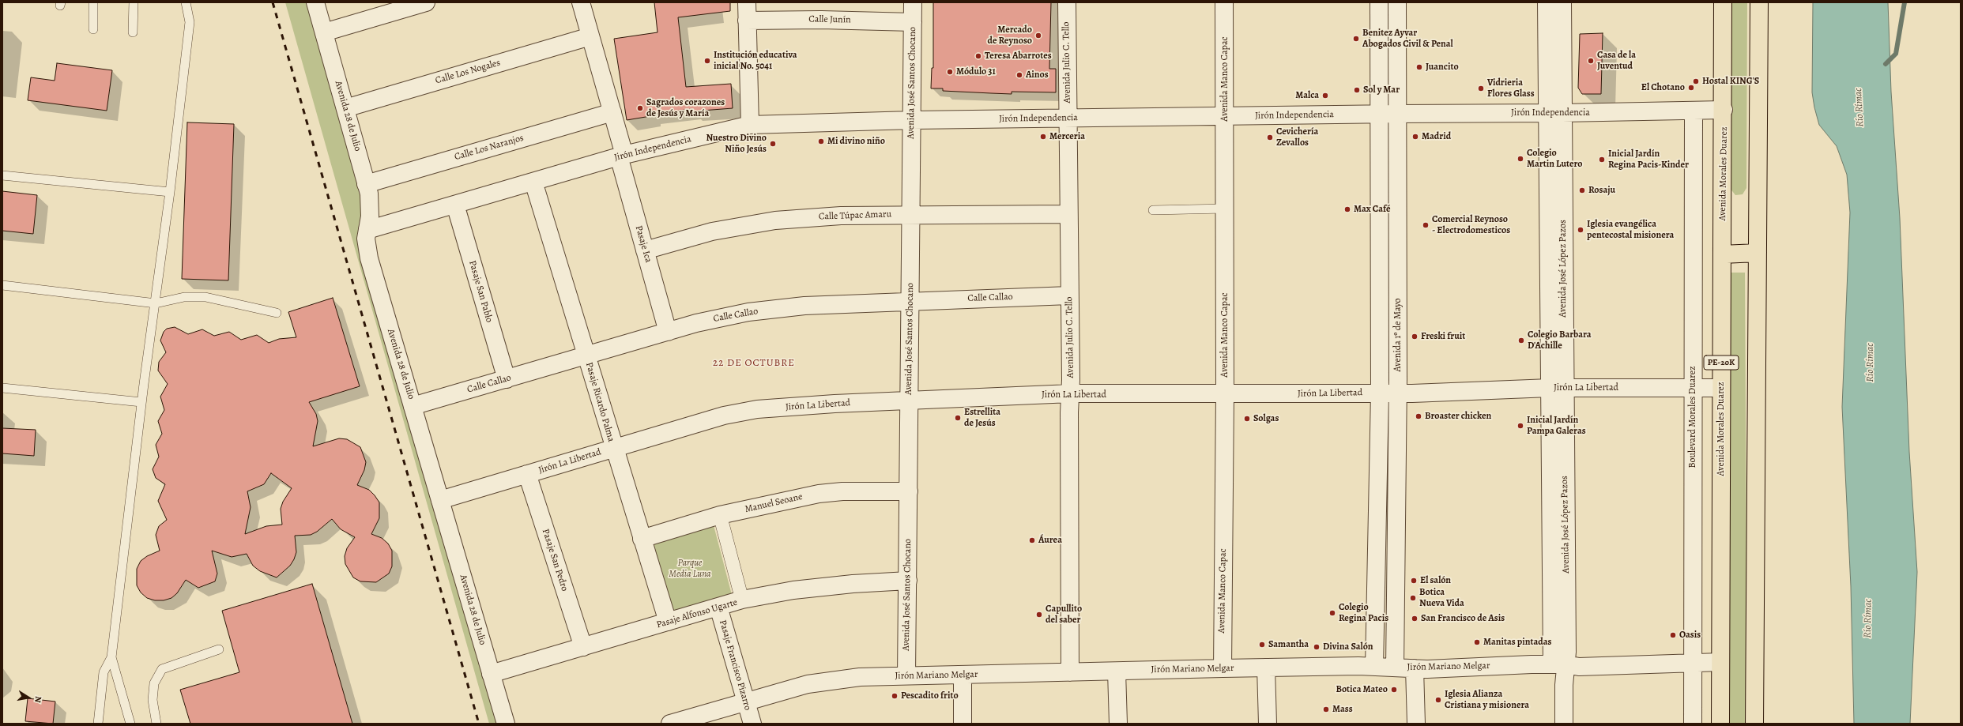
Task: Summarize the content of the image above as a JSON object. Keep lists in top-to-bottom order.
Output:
{
  "streets": {
    "highway": ["Avenida Morales Duarez", "PE-20K"],
    "street": [
      "Calle Junín",
      "Avenida Julio C. Tello",
      "Calle Los Nogales",
      "Avenida Manco Capac",
      "Avenida José Santos Chocano",
      "Jirón Independencia",
      "Avenida 28 de Julio",
      "Calle Los Naranjos",
      "Calle Túpac Amaru",
      "Pasaje Ica",
      "Avenida José López Pazos",
      "Pasaje San Pablo",
      "Calle Callao",
      "Avenida 1º de Mayo",
      "Jirón La Libertad",
      "Pasaje Ricardo Palma",
      "Boulevard Morales Duarez",
      "Manuel Seoane",
      "Pasaje San Pedro",
      "Pasaje Alfonso Ugarte",
      "Pasaje Francisco Pizarro",
      "Jirón Mariano Melgar"
    ]
  },
  "crossings": [
    ["Calle Junín", "Avenida José Santos Chocano"],
    ["Avenida Julio C. Tello", "Jirón Independencia"],
    ["Avenida Julio C. Tello", "Calle Túpac Amaru"],
    ["Avenida Julio C. Tello", "Calle Callao"],
    ["Avenida Julio C. Tello", "Jirón La Libertad"],
    ["Avenida Julio C. Tello", "Jirón Mariano Melgar"],
    ["Calle Los Nogales", "Avenida 28 de Julio"],
    ["Calle Los Nogales", "Pasaje Ica"],
    ["Avenida Manco Capac", "Jirón Independencia"],
    ["Avenida Manco Capac", "Jirón La Libertad"],
    ["Avenida Manco Capac", "Jirón Mariano Melgar"],
    ["Avenida José Santos Chocano", "Jirón Independencia"],
    ["Avenida José Santos Chocano", "Calle Túpac Amaru"],
    ["Avenida José Santos Chocano", "Calle Callao"],
    ["Avenida José Santos Chocano", "Jirón La Libertad"],
    ["Avenida José Santos Chocano", "Manuel Seoane"],
    ["Avenida José Santos Chocano", "Pasaje Alfonso Ugarte"],
    ["Avenida José Santos Chocano", "Jirón Mariano Melgar"],
    ["Jirón Independencia", "Avenida 28 de Julio"],
    ["Jirón Independencia", "Avenida Morales Duarez"],
    ["Jirón Independencia", "Pasaje Ica"],
    ["Jirón Independencia", "Avenida José López Pazos"],
    ["Jirón Independencia", "Pasaje San Pablo"],
    ["Jirón Independencia", "Avenida 1º de Mayo"],
    ["Jirón Independencia", "Pasaje Ricardo Palma"],
    ["Jirón Independencia", "Boulevard Morales Duarez"],
    ["Avenida 28 de Julio", "Calle Los Naranjos"],
    ["Avenida 28 de Julio", "Calle Callao"],
    ["Avenida 28 de Julio", "Jirón La Libertad"],
    ["Avenida 28 de Julio", "Pasaje Alfonso Ugarte"],
    ["Calle Los Naranjos", "Pasaje Ica"],
    ["Avenida Morales Duarez", "Jirón La Libertad"],
    ["Avenida Morales Duarez", "Jirón Mariano Melgar"],
    ["Calle Túpac Amaru", "Pasaje Ica"],
    ["Pasaje Ica", "Calle Callao"],
    ["Avenida José López Pazos", "Jirón La Libertad"],
    ["Avenida José López Pazos", "Jirón Mariano Melgar"],
    ["Pasaje San Pablo", "Calle Callao"],
    ["Calle Callao", "Pasaje Ricardo Palma"],
    ["Avenida 1º de Mayo", "Jirón La Libertad"],
    ["Avenida 1º de Mayo", "Jirón Mariano Melgar"],
    ["Jirón La Libertad", "Pasaje Ricardo Palma"],
    ["Jirón La Libertad", "Boulevard Morales Duarez"],
    ["Jirón La Libertad", "Pasaje San Pedro"],
    ["Pasaje Ricardo Palma", "Manuel Seoane"],
    ["Pasaje Ricardo Palma", "Pasaje Alfonso Ugarte"],
    ["Boulevard Morales Duarez", "Jirón Mariano Melgar"],
    ["Pasaje San Pedro", "Pasaje Alfonso Ugarte"],
    ["Pasaje Alfonso Ugarte", "Pasaje Francisco Pizarro"],
    ["Pasaje Francisco Pizarro", "Jirón Mariano Melgar"]
  ],
  "districts": ["22 DE OCTUBRE"],
  "water": ["Río Rímac"],
  "parks": ["Parque Media Luna"],
  "places": [
    "Mercado de Reynoso",
    "Benitez Ayvar Abogados Civil & Penal",
    "Teresa Abarrotes",
    "Institución educativa inicial No. 5041",
    "Casa de la Juventud",
    "Juancito",
    "Módulo 31",
    "Ainos",
    "Hostal KING'S",
    "El Chotano",
    "Vidrieria Flores Glass",
    "Sol y Mar",
    "Malca",
    "Sagrados corazones de Jesús y María",
    "Merceria",
    "Madrid",
    "Cevichería Zevallos",
    "Mi divino niño",
    "Nuestro Divino Niño Jesús",
    "Colegio Martin Lutero",
    "Inicial Jardín Regina Pacis-Kinder",
    "Rosaju",
    "Max Café",
    "Comercial Reynoso - Electrodomesticos",
    "Iglesia evangélica pentecostal misionera",
    "Freski fruit",
    "Colegio Barbara D'Achille",
    "Broaster chicken",
    "Estrellita de Jesús",
    "Solgas",
    "Inicial Jardín Pampa Galeras",
    "Áurea",
    "El salón",
    "Botica Nueva Vida",
    "Colegio Regina Pacis",
    "Capullito del saber",
    "San Francisco de Asis",
    "Oasis",
    "Manitas pintadas",
    "Samantha",
    "Divina Salón",
    "Botica Mateo",
    "Pescadito frito",
    "Iglesia Alianza Cristiana y misionera",
    "Mass"
  ],
  "north": "right"
}
